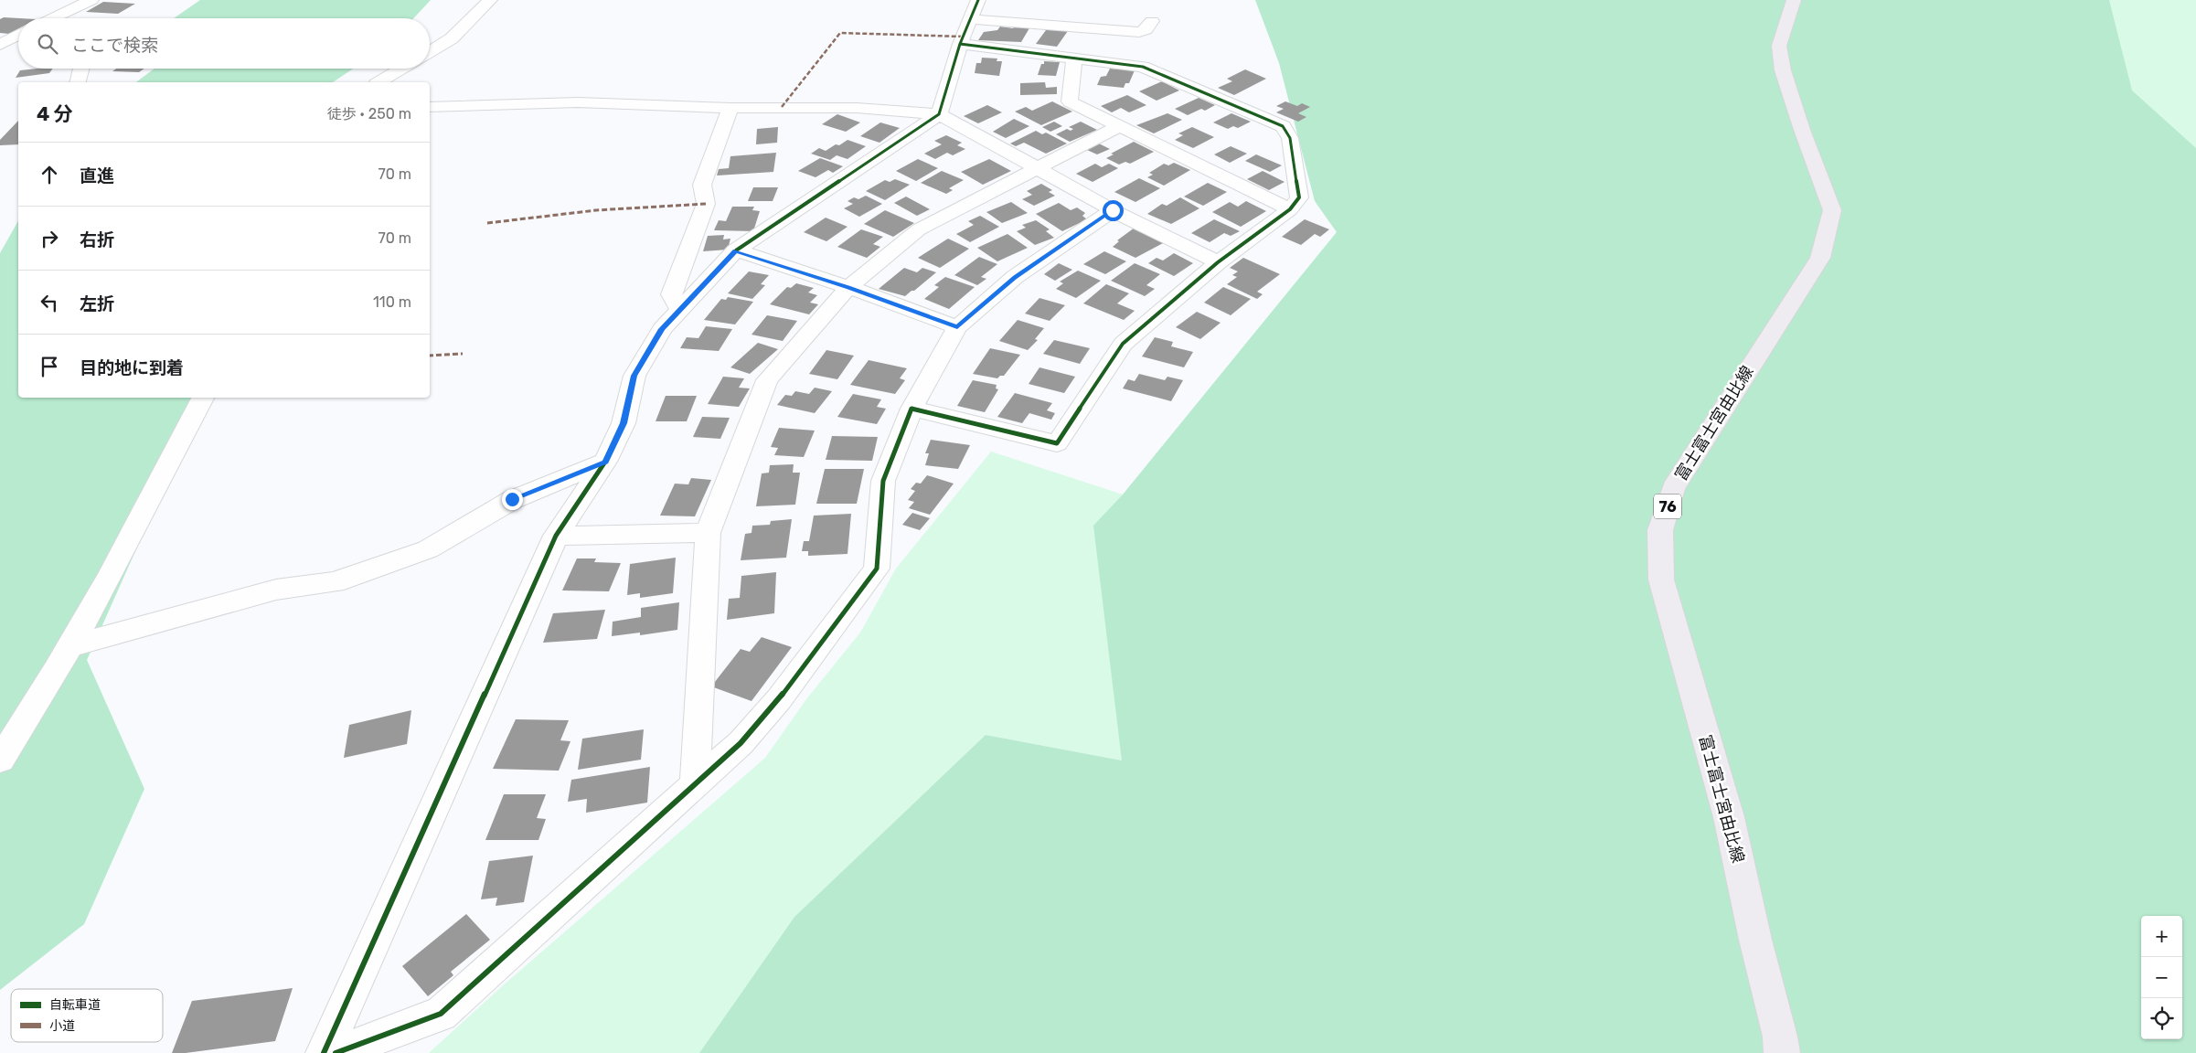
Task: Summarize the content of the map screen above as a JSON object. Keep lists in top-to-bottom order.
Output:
{
  "streets": {
    "main road": ["富士富士宮由比線", "76"]
  },
  "legend": ["自転車道", "小道"],
  "page": {
    "search": "ここで検索",
    "heading": ["4 分", "徒歩 · 250 m"],
    "list": [
      ["直進", "70 m"],
      ["右折", "70 m"],
      ["左折", "110 m"],
      "目的地に到着"
    ],
    "map_buttons": ["+", "−"]
  }
}
